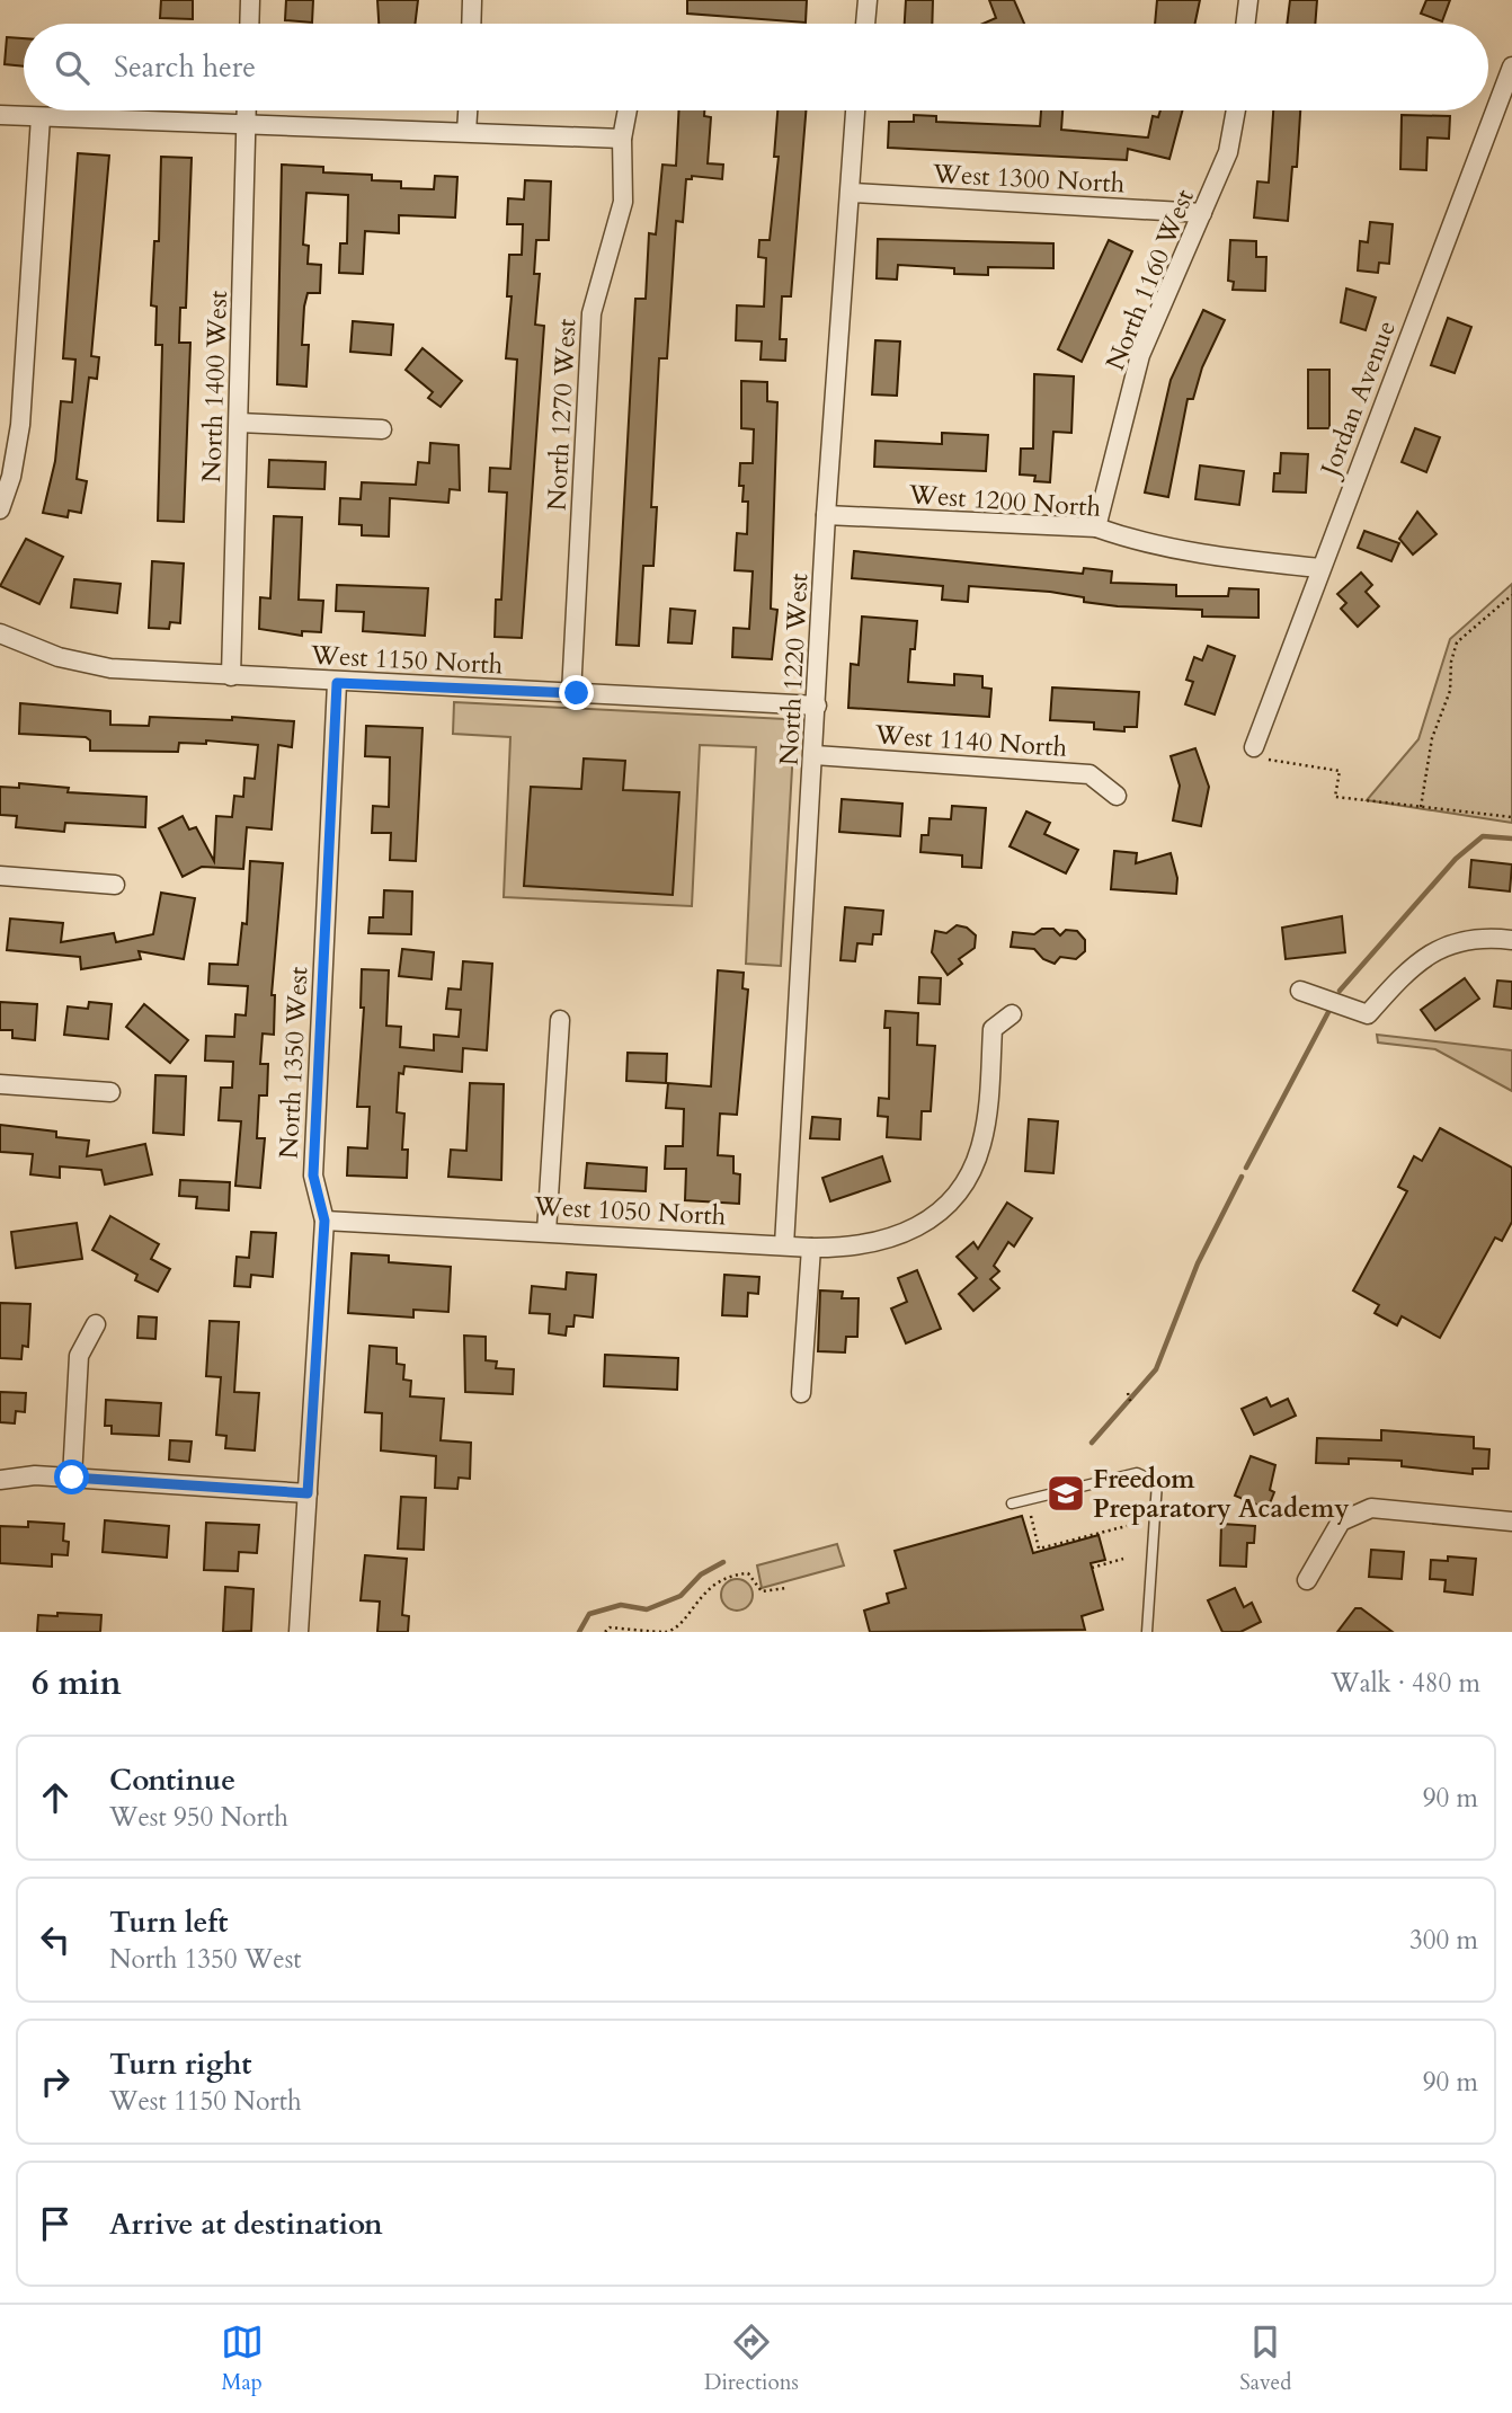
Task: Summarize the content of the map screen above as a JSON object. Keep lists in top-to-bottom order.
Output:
{
  "streets": {
    "street": [
      "West 1300 North",
      "North 1160 West",
      "North 1400 West",
      "Jordan Avenue",
      "North 1270 West",
      "West 1200 North",
      "West 1150 North",
      "North 1220 West",
      "West 1140 North",
      "North 1350 West",
      "West 1050 North"
    ]
  },
  "crossings": [
    ["West 1300 North", "North 1160 West"],
    ["West 1300 North", "North 1220 West"],
    ["North 1160 West", "West 1200 North"],
    ["North 1400 West", "West 1150 North"],
    ["Jordan Avenue", "West 1200 North"],
    ["North 1270 West", "West 1150 North"],
    ["West 1200 North", "North 1220 West"],
    ["West 1150 North", "North 1220 West"],
    ["West 1150 North", "North 1350 West"],
    ["North 1220 West", "West 1140 North"],
    ["North 1220 West", "West 1050 North"],
    ["North 1350 West", "West 1050 North"]
  ],
  "places": {
    "school or university": ["Freedom Preparatory Academy"]
  },
  "page": {
    "search": "Search here",
    "heading": ["6 min", "Walk · 480 m"],
    "list": [
      ["Continue", "West 950 North", "90 m"],
      ["Turn left", "North 1350 West", "300 m"],
      ["Turn right", "West 1150 North", "90 m"],
      "Arrive at destination"
    ],
    "nav": ["Map", "Directions", "Saved"]
  }
}
